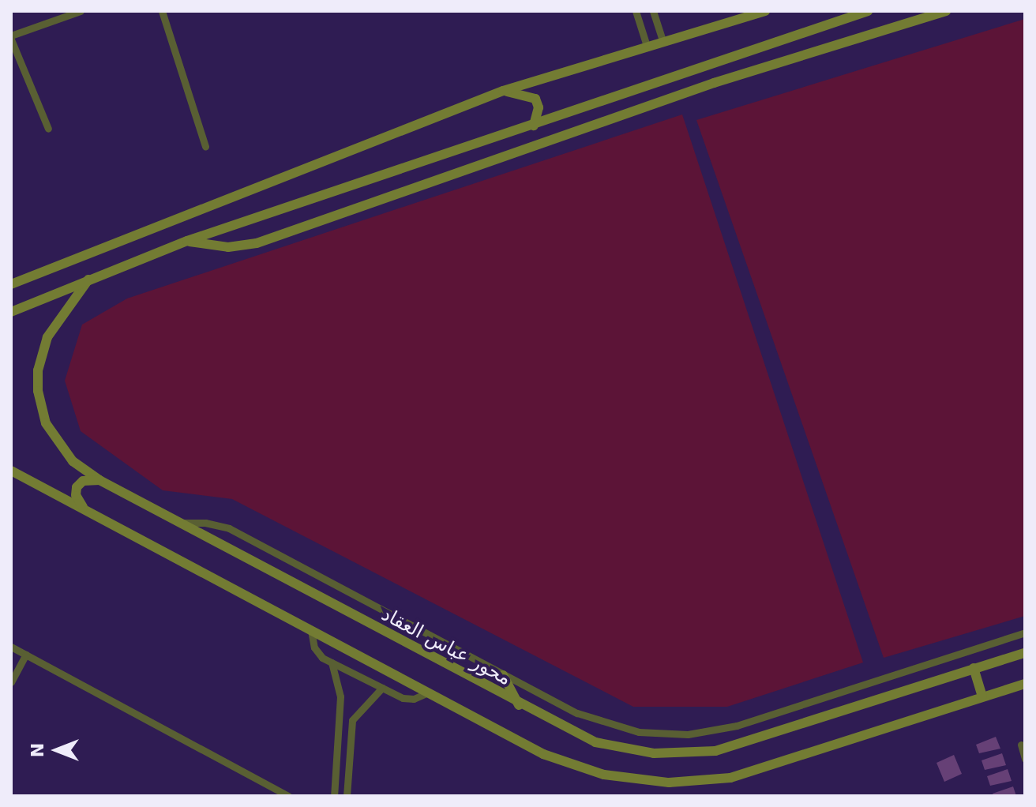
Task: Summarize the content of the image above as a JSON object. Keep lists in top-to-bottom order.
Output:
{
  "streets": {
    "main road": ["محور عباس العقاد"]
  },
  "north": "left"
}
